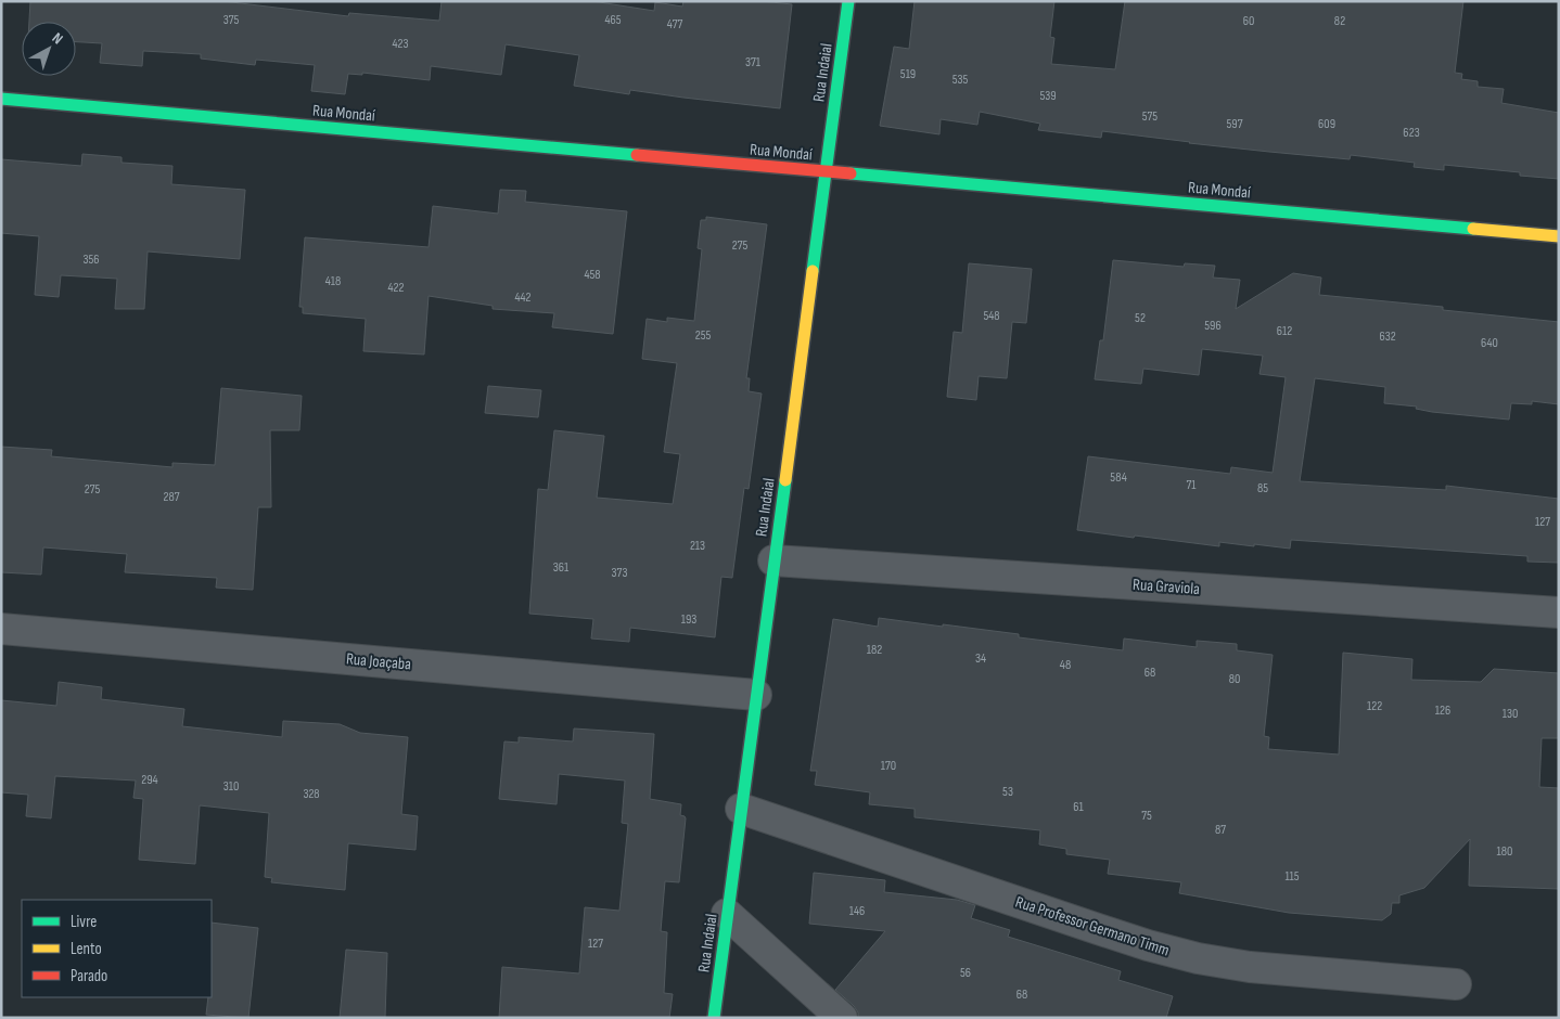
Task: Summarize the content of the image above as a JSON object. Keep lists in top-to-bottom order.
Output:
{
  "streets": {
    "street": [
      "Rua Indaial",
      "Rua Mondaí",
      "Rua Graviola",
      "Rua Joaçaba",
      "Rua Professor Germano Timm"
    ]
  },
  "crossings": [
    ["Rua Indaial", "Rua Mondaí"],
    ["Rua Indaial", "Rua Graviola"],
    ["Rua Indaial", "Rua Joaçaba"],
    ["Rua Indaial", "Rua Professor Germano Timm"]
  ],
  "house_numbers": [
    "375",
    "465",
    "60",
    "82",
    "477",
    "423",
    "371",
    "519",
    "535",
    "539",
    "575",
    "597",
    "609",
    "623",
    "275",
    "356",
    "458",
    "418",
    "422",
    "442",
    "548",
    "52",
    "596",
    "612",
    "255",
    "632",
    "640",
    "584",
    "71",
    "85",
    "275",
    "287",
    "127",
    "213",
    "361",
    "373",
    "193",
    "182",
    "34",
    "48",
    "68",
    "80",
    "122",
    "126",
    "130",
    "170",
    "294",
    "310",
    "53",
    "328",
    "61",
    "75",
    "87",
    "180",
    "115",
    "146",
    "127",
    "56",
    "68"
  ],
  "legend": ["Livre", "Lento", "Parado"],
  "north": "top right"
}
